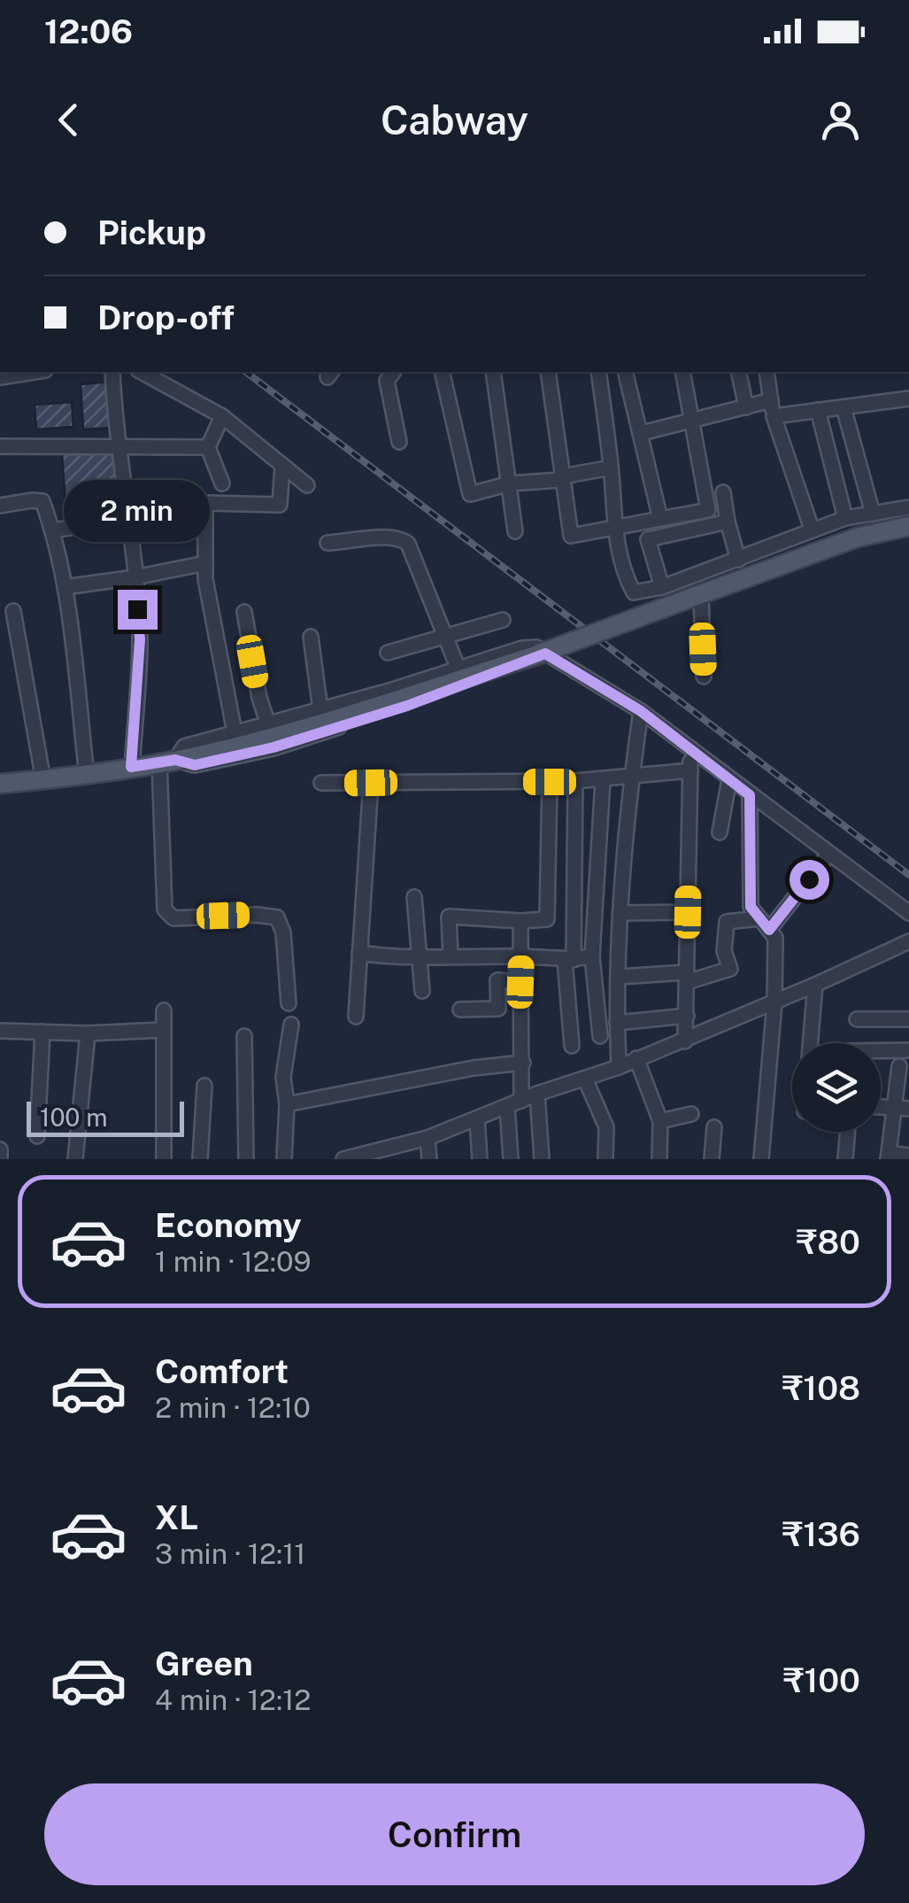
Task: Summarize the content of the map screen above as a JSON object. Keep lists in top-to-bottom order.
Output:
{
  "scale_bar": "100 m",
  "page": {
    "status": "12:06",
    "header": "Cabway",
    "banner": ["Pickup", "Drop-off"],
    "bubble": "2 min",
    "scale": "100 m",
    "list": [
      {
        "name": "Economy",
        "note": "1 min · 12:09",
        "value": "₹80"
      },
      {
        "name": "Comfort",
        "note": "2 min · 12:10",
        "value": "₹108"
      },
      {
        "name": "XL",
        "note": "3 min · 12:11",
        "value": "₹136"
      },
      {
        "name": "Green",
        "note": "4 min · 12:12",
        "value": "₹100"
      }
    ],
    "buttons": "Confirm"
  }
}
